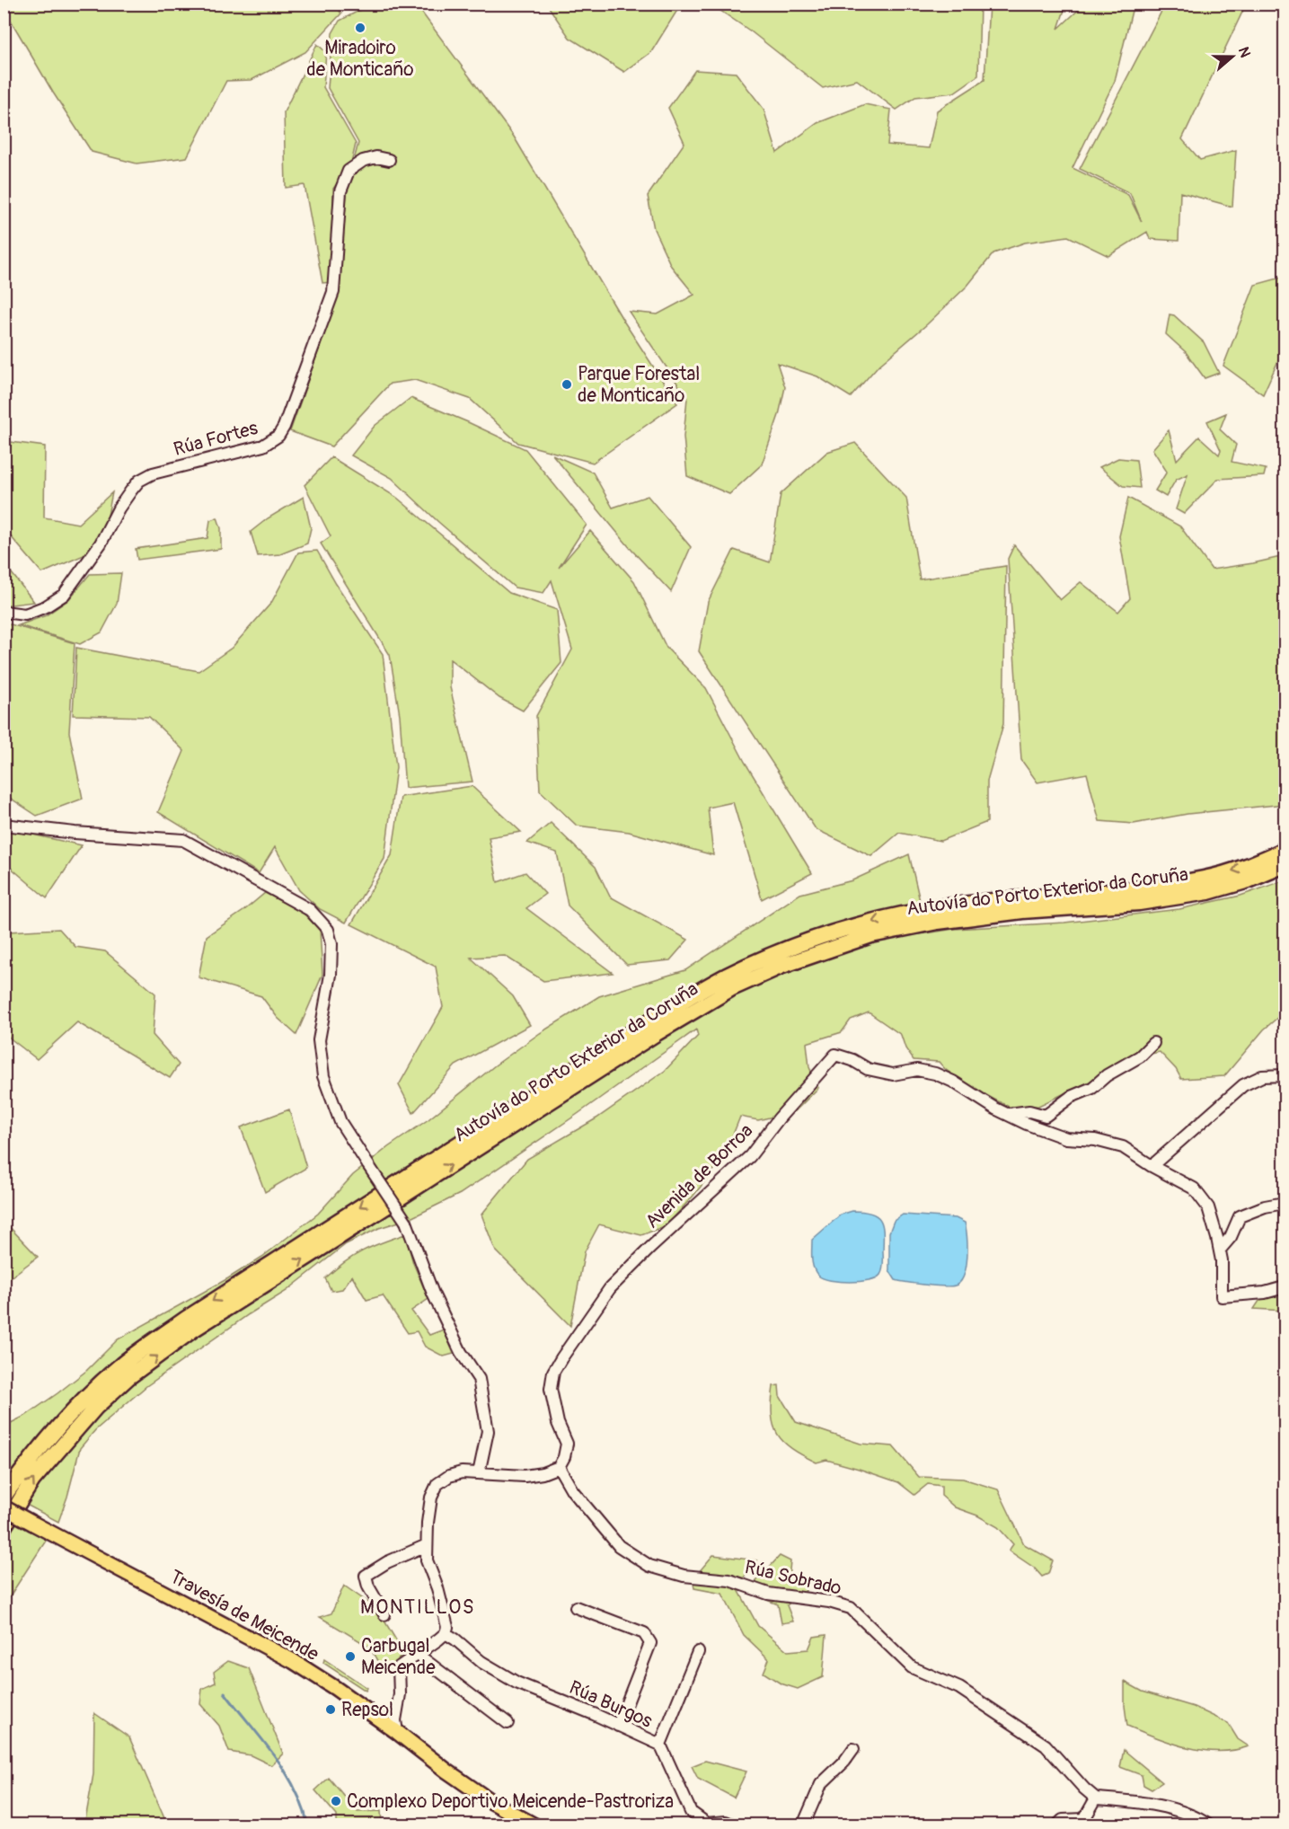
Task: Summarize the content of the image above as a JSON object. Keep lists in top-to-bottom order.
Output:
{
  "streets": {
    "highway": ["Autovía do Porto Exterior da Coruña"],
    "main road": ["Travesía de Meicende"],
    "street": [
      "Rúa Fortes",
      "Avenida de Borroa",
      "Rúa Sobrado",
      "Rúa Burgos"
    ]
  },
  "crossings": [
    ["Autovía do Porto Exterior da Coruña", "Travesía de Meicende"],
    ["Avenida de Borroa", "Rúa Sobrado"]
  ],
  "districts": ["MONTILLOS"],
  "places": [
    "Miradoiro de Monticaño",
    "Parque Forestal de Monticaño",
    "Carbugal Meicende",
    "Repsol",
    "Complexo Deportivo Meicende-Pastroriza"
  ],
  "north": "right"
}
